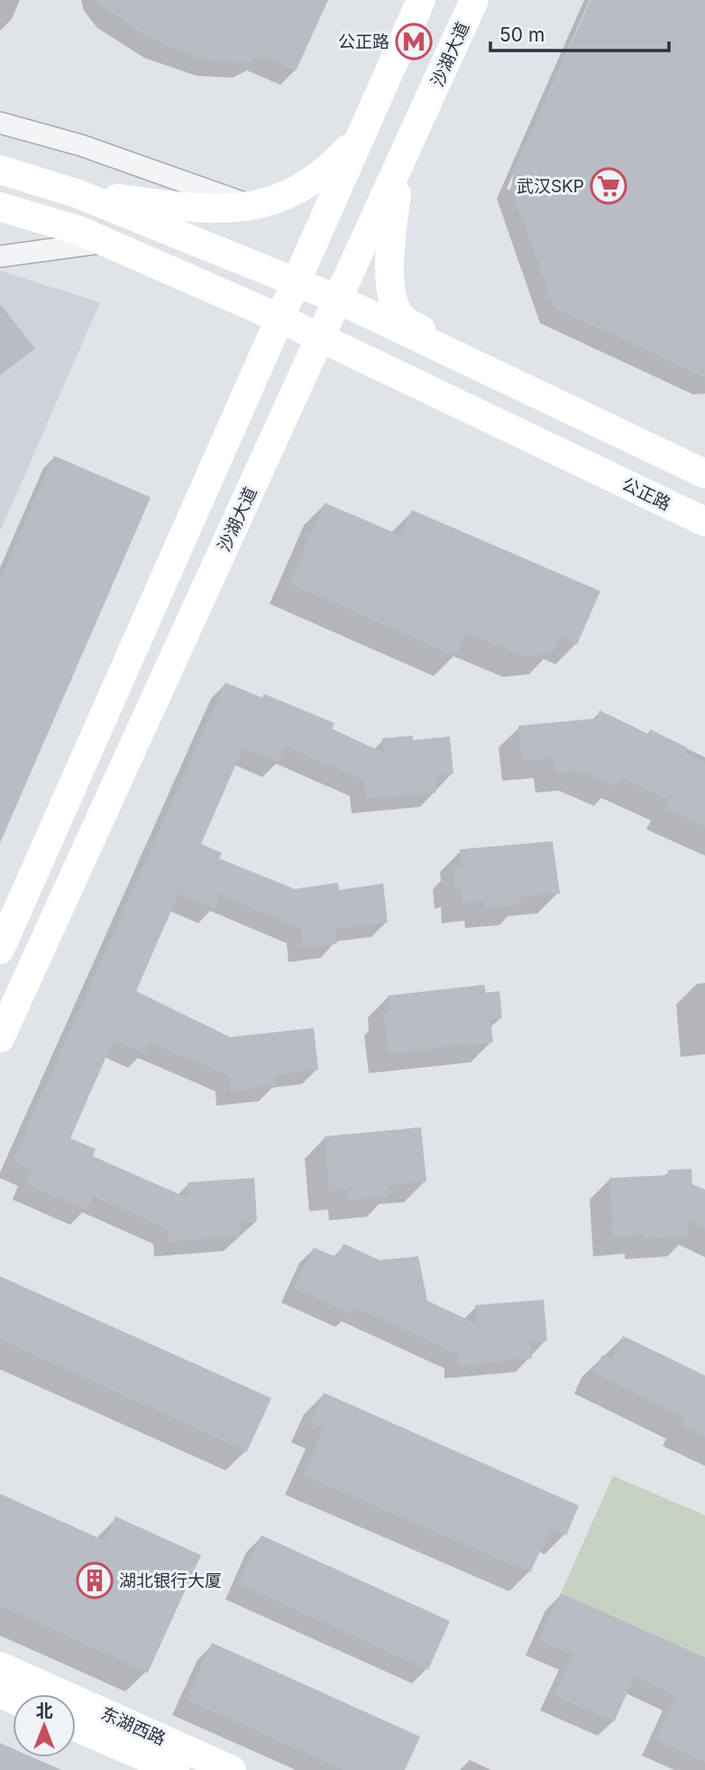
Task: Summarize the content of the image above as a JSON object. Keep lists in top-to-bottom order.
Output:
{
  "streets": {
    "main road": ["沙湖大道", "公正路", "东湖西路"]
  },
  "crossings": [
    ["沙湖大道", "公正路"]
  ],
  "places": {
    "metro station": ["公正路"],
    "supermarket": ["武汉SKP"],
    "building": ["湖北银行大厦"]
  },
  "scale_bar": "50 m",
  "north": "top"
}
